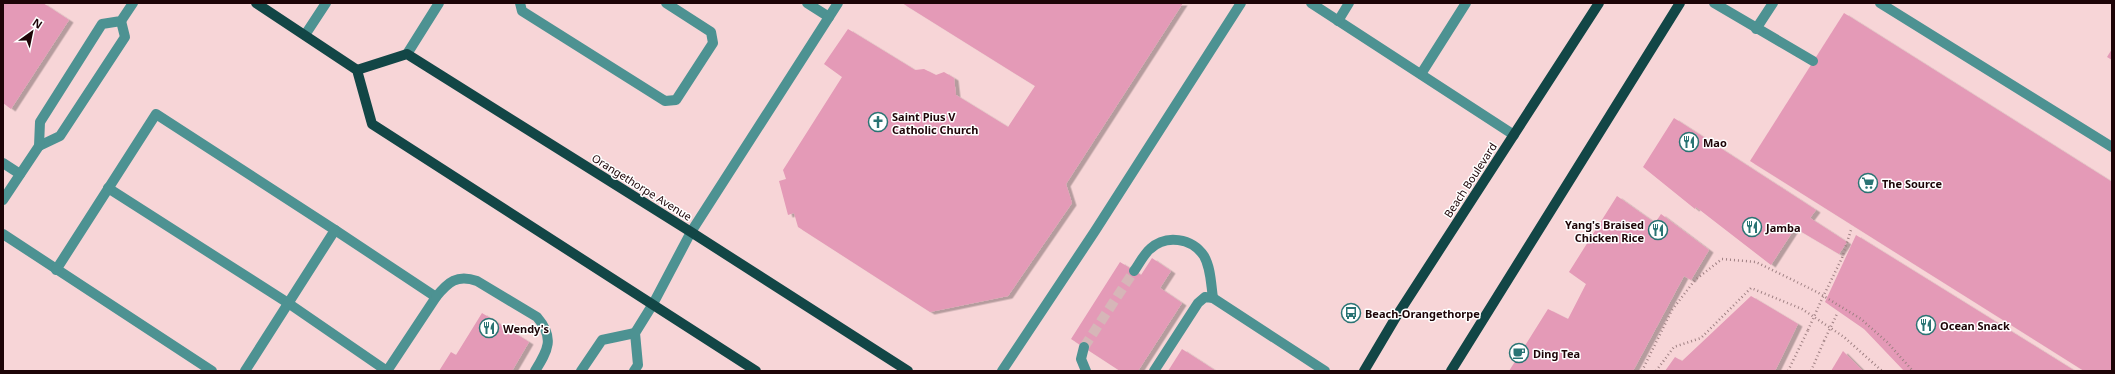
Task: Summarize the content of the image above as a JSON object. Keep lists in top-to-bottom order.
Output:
{
  "streets": {
    "main road": ["Beach Boulevard", "Orangethorpe Avenue"]
  },
  "places": {
    "church": ["Saint Pius V Catholic Church"],
    "restaurant": [
      "Mao",
      "Jamba",
      "Yang's Braised Chicken Rice",
      "Ocean Snack",
      "Wendy's"
    ],
    "supermarket": ["The Source"],
    "bus stop": ["Beach-Orangethorpe"],
    "cafe": ["Ding Tea"]
  },
  "north": "top right"
}
